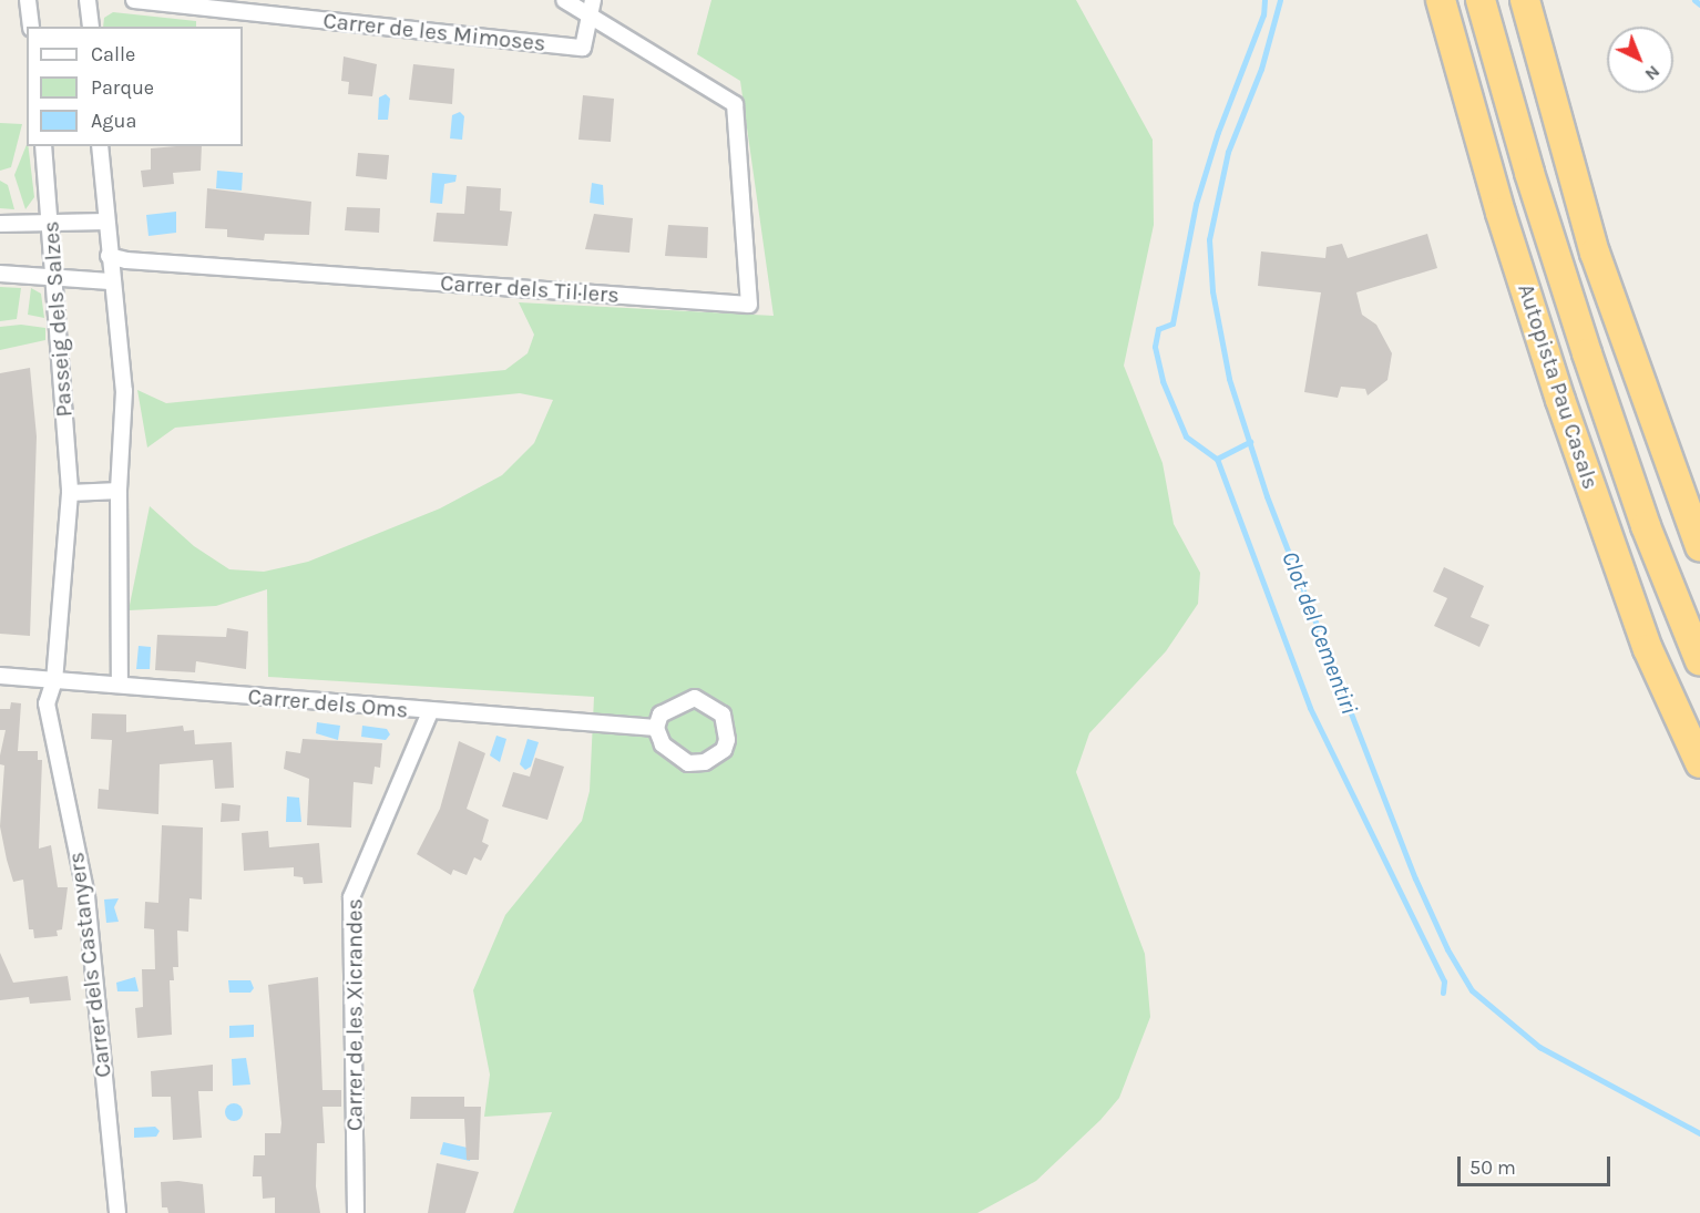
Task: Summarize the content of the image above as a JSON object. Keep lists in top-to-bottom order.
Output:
{
  "streets": {
    "highway": ["Autopista Pau Casals"],
    "street": [
      "Carrer de les Mimoses",
      "Carrer dels Til·lers",
      "Passeig dels Salzes",
      "Carrer dels Oms",
      "Carrer dels Castanyers",
      "Carrer de les Xicrandes"
    ]
  },
  "crossings": [
    ["Carrer de les Mimoses", "Carrer dels Til·lers"],
    ["Passeig dels Salzes", "Carrer dels Oms"],
    ["Passeig dels Salzes", "Carrer dels Castanyers"],
    ["Carrer dels Oms", "Carrer dels Castanyers"],
    ["Carrer dels Oms", "Carrer de les Xicrandes"]
  ],
  "water": ["Clot del Cementiri"],
  "legend": ["Calle", "Parque", "Agua"],
  "scale_bar": "50 m",
  "north": "bottom right"
}
